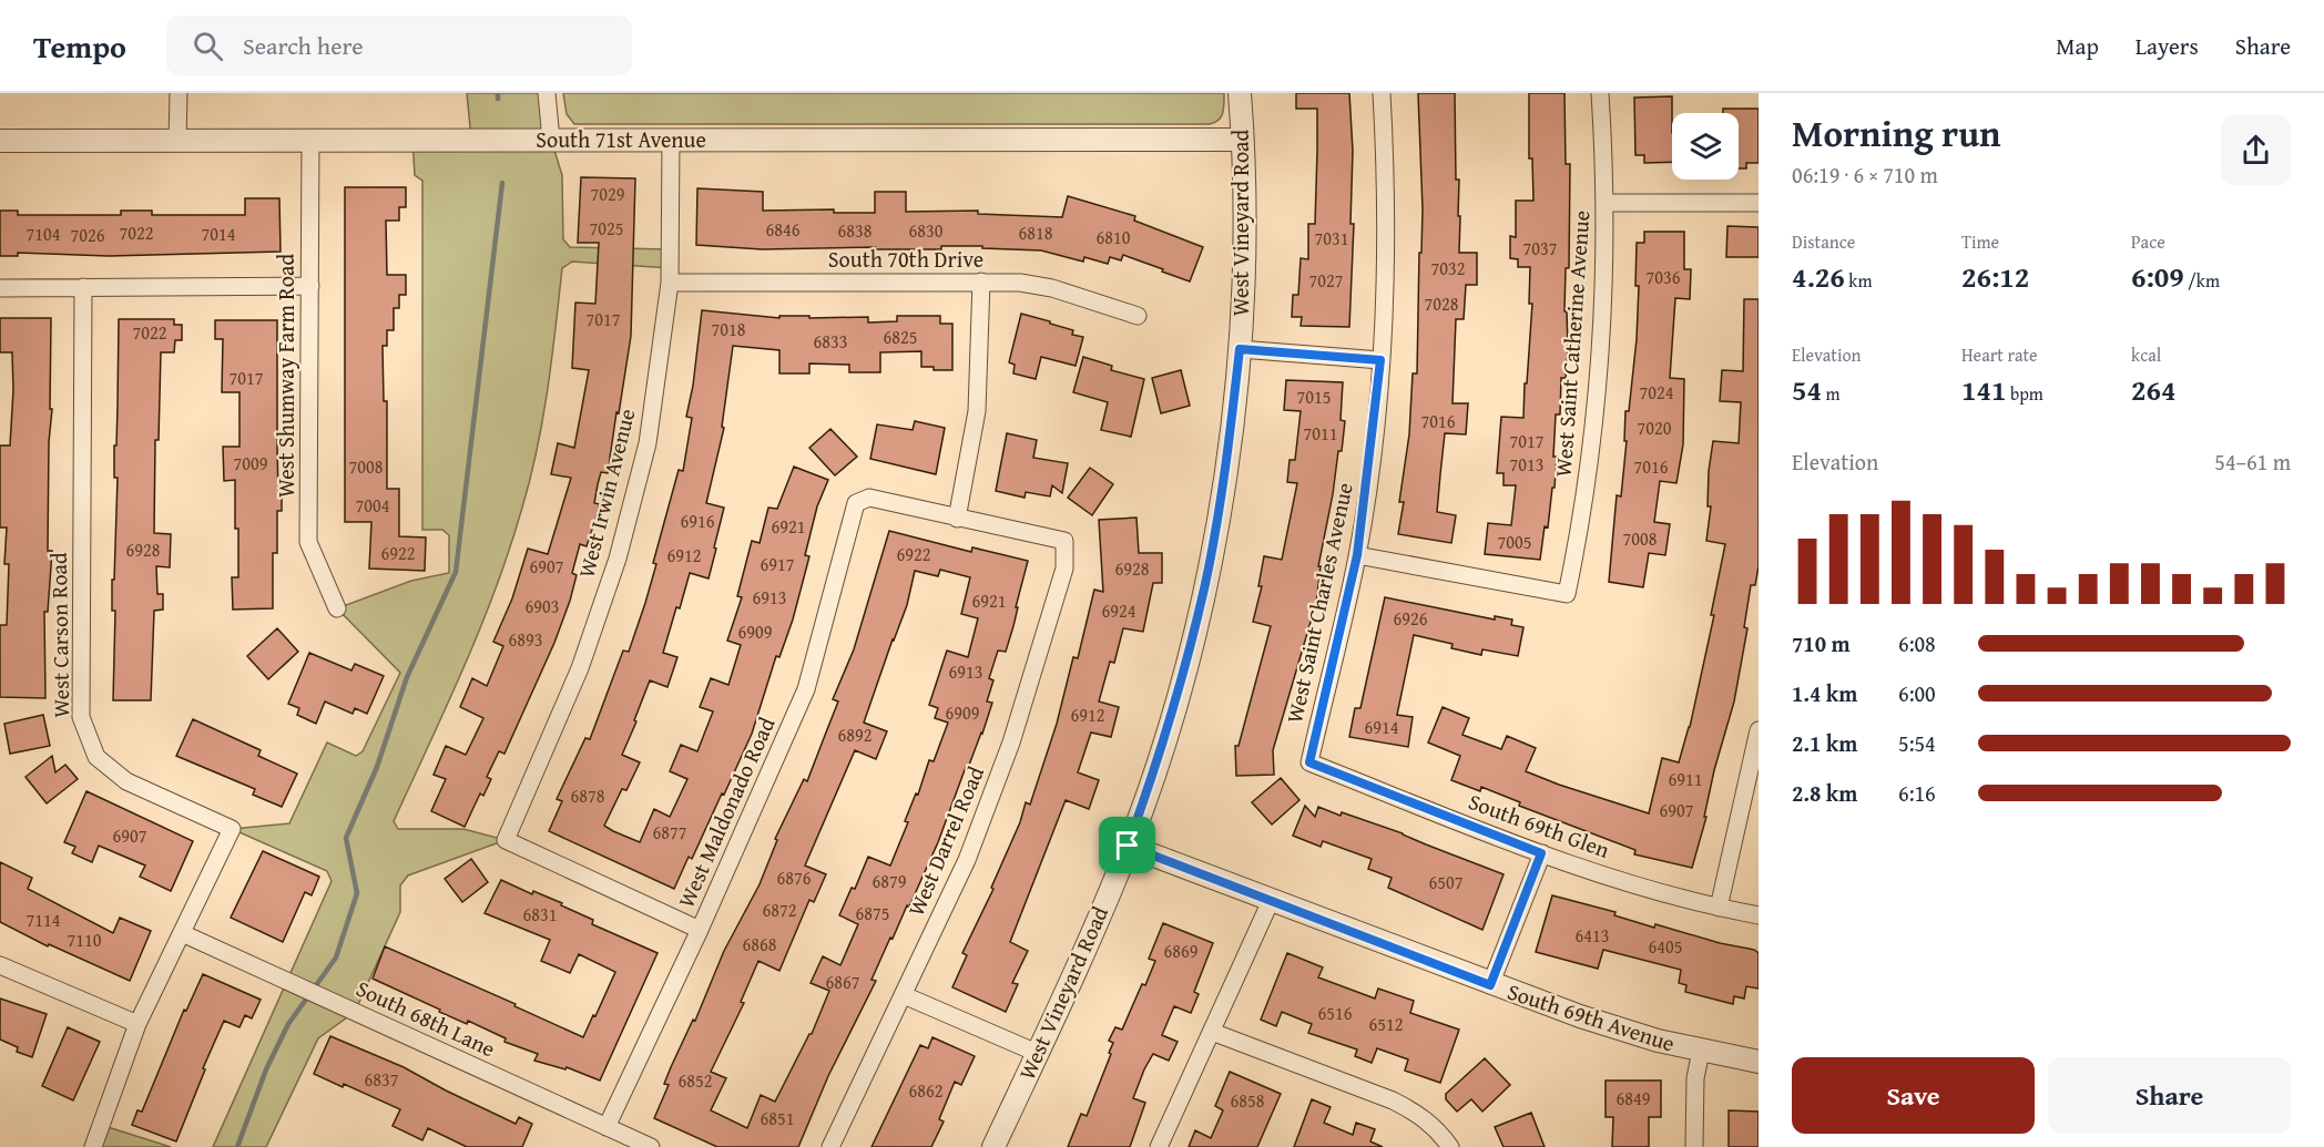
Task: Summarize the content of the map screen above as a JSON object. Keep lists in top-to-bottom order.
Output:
{
  "streets": {
    "street": [
      "South 71st Avenue",
      "West Vineyard Road",
      "South 70th Drive",
      "West Saint Catherine Avenue",
      "West Shumway Farm Road",
      "West Irwin Avenue",
      "West Saint Charles Avenue",
      "West Carson Road",
      "West Maldonado Road",
      "South 69th Glen",
      "West Darrel Road",
      "South 69th Avenue",
      "South 68th Lane"
    ]
  },
  "crossings": [
    ["South 71st Avenue", "West Vineyard Road"],
    ["South 71st Avenue", "West Shumway Farm Road"],
    ["South 71st Avenue", "West Irwin Avenue"],
    ["West Vineyard Road", "South 69th Avenue"],
    ["South 70th Drive", "West Irwin Avenue"],
    ["West Saint Catherine Avenue", "West Saint Charles Avenue"],
    ["West Irwin Avenue", "West Maldonado Road"],
    ["West Saint Charles Avenue", "South 69th Glen"],
    ["West Carson Road", "South 68th Lane"],
    ["West Maldonado Road", "West Darrel Road"],
    ["West Maldonado Road", "South 68th Lane"]
  ],
  "house_numbers": [
    "7029",
    "7025",
    "6846",
    "6838",
    "6830",
    "7022",
    "6818",
    "7104",
    "7014",
    "7026",
    "6810",
    "7031",
    "7037",
    "7032",
    "7036",
    "7027",
    "7028",
    "7017",
    "7018",
    "7022",
    "6825",
    "6833",
    "7017",
    "7024",
    "7015",
    "7016",
    "7020",
    "7011",
    "7017",
    "7009",
    "7013",
    "7008",
    "7016",
    "7004",
    "6916",
    "6921",
    "7008",
    "7005",
    "6928",
    "6922",
    "6922",
    "6912",
    "6917",
    "6907",
    "6928",
    "6913",
    "6921",
    "6903",
    "6924",
    "6926",
    "6909",
    "6893",
    "6913",
    "6909",
    "6912",
    "6914",
    "6892",
    "6911",
    "6878",
    "6907",
    "6877",
    "6907",
    "6876",
    "6879",
    "6507",
    "6872",
    "6875",
    "6831",
    "7114",
    "6413",
    "7110",
    "6868",
    "6405",
    "6869",
    "6867",
    "6516",
    "6512",
    "6837",
    "6852",
    "6862",
    "6849",
    "6858",
    "6851"
  ],
  "page": {
    "header": "Tempo",
    "search": "Search here",
    "nav": ["Map", "Layers", "Share"],
    "heading": ["Morning run", "06:19 · 6 × 710 m"],
    "stats": [
      ["Distance", "4.26 km"],
      ["Time", "26:12"],
      ["Pace", "6:09 /km"],
      ["Elevation", "54 m"],
      ["Heart rate", "141 bpm"],
      ["kcal", "264"]
    ],
    "chart": ["Elevation", "54–61 m"],
    "list": [
      {
        "name": "710 m",
        "note": "6:08"
      },
      {
        "name": "1.4 km",
        "note": "6:00"
      },
      {
        "name": "2.1 km",
        "note": "5:54"
      },
      {
        "name": "2.8 km",
        "note": "6:16"
      }
    ],
    "buttons": ["Save", "Share"]
  }
}
